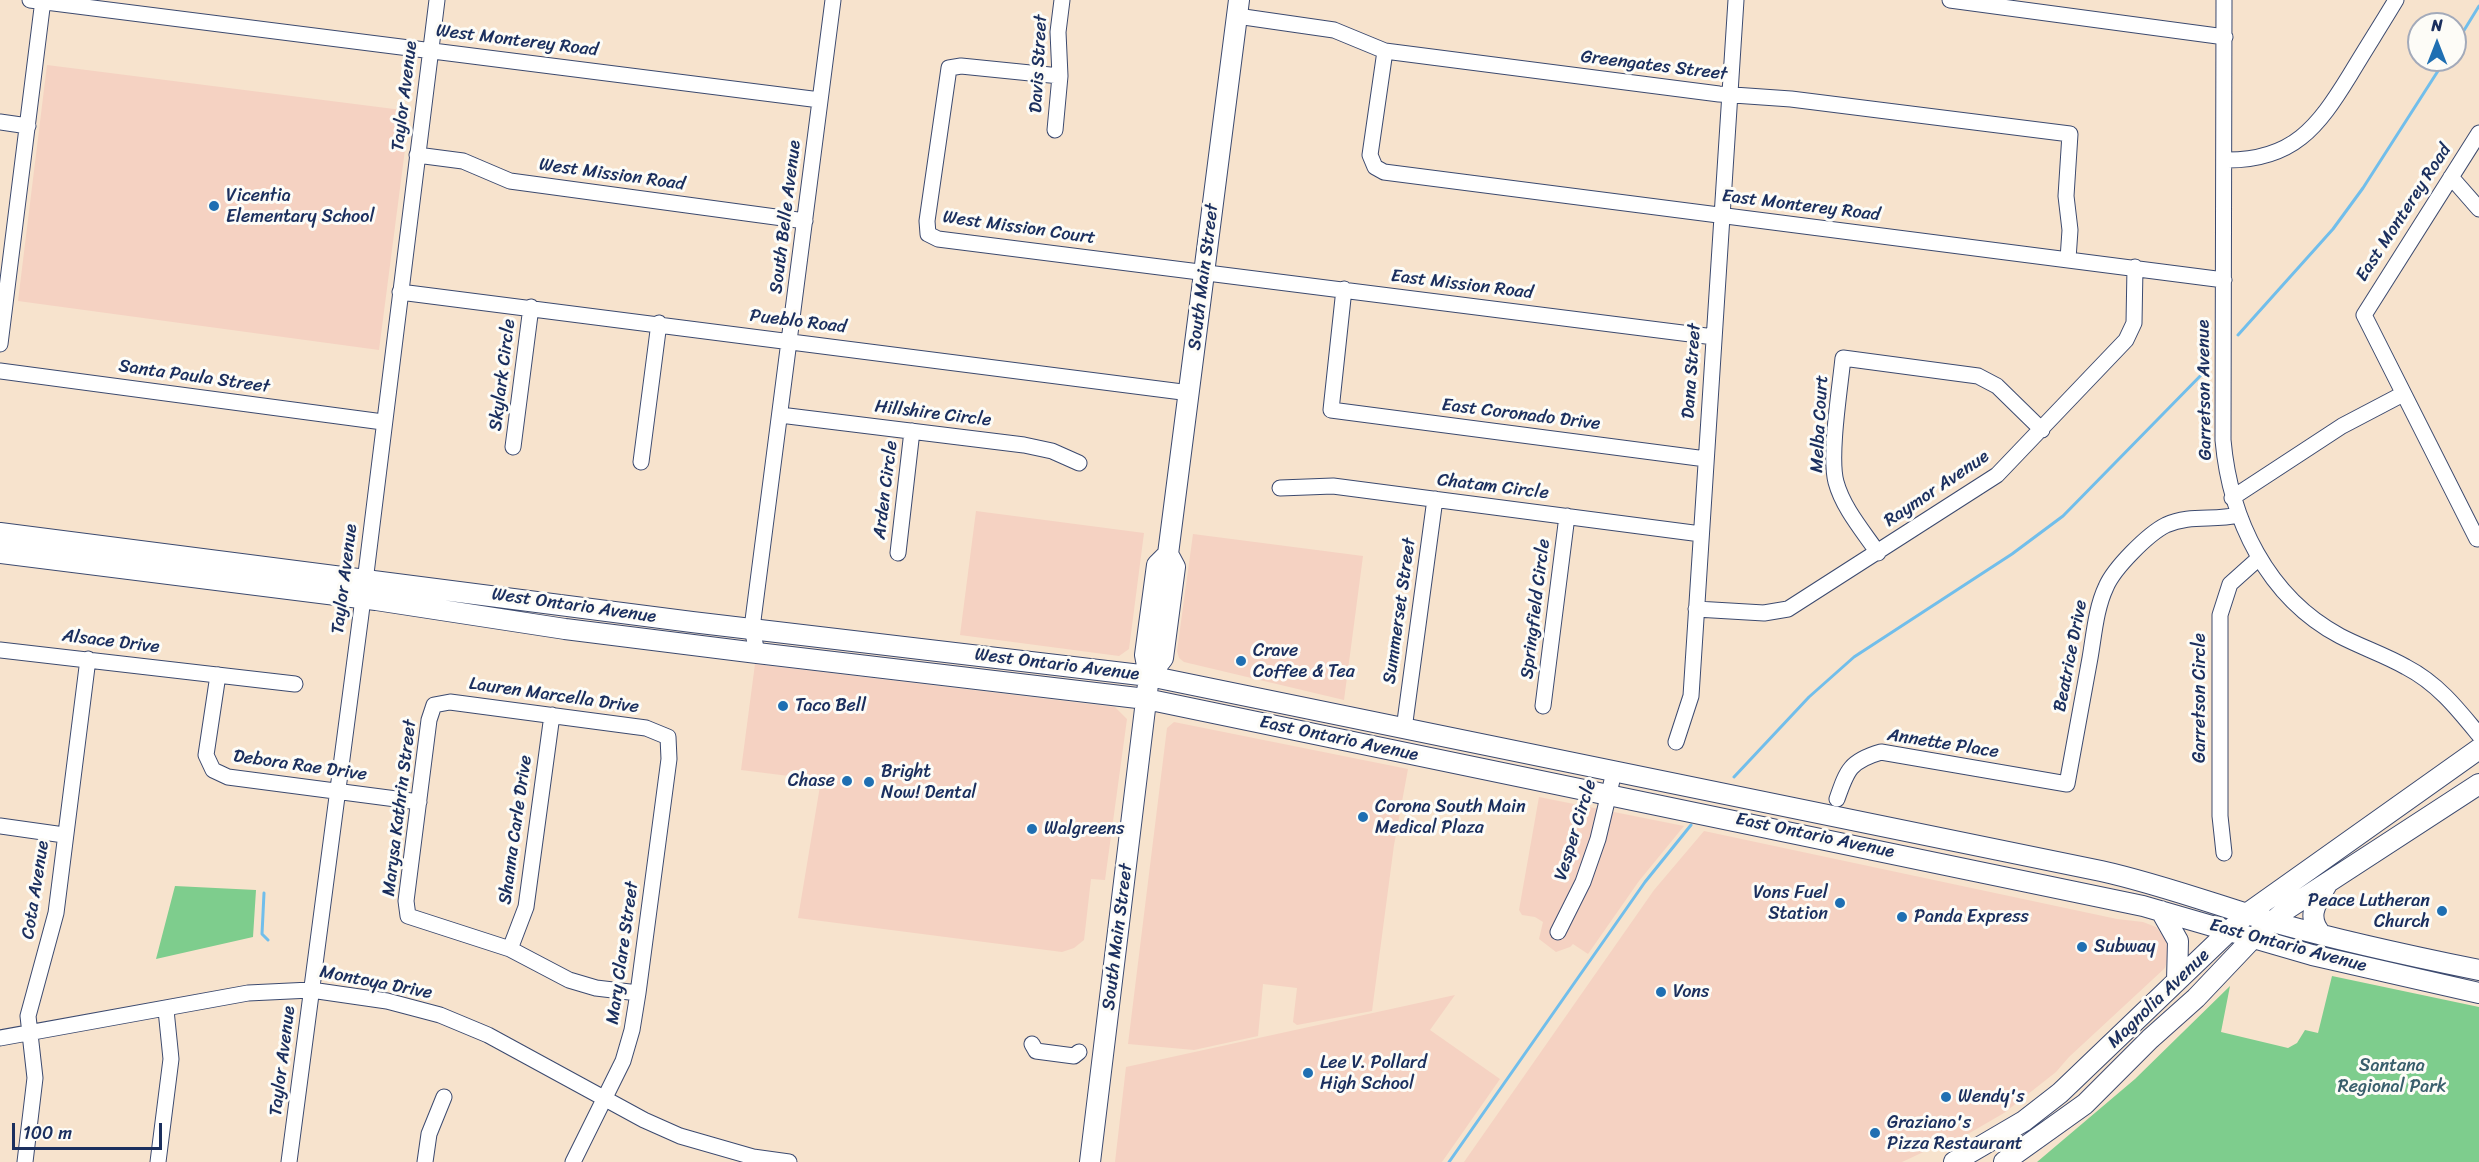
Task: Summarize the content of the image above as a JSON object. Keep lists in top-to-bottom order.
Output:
{
  "streets": {
    "main road": [
      "South Main Street",
      "West Ontario Avenue",
      "East Ontario Avenue",
      "Magnolia Avenue"
    ],
    "street": [
      "West Monterey Road",
      "Davis Street",
      "Greengates Street",
      "Taylor Avenue",
      "West Mission Road",
      "East Monterey Road",
      "South Belle Avenue",
      "West Mission Court",
      "East Mission Road",
      "Pueblo Road",
      "Dana Street",
      "Skylark Circle",
      "Santa Paula Street",
      "Garretson Avenue",
      "Hillshire Circle",
      "East Coronado Drive",
      "Melba Court",
      "Chatam Circle",
      "Raymor Avenue",
      "Arden Circle",
      "Springfield Circle",
      "Summerset Street",
      "Alsace Drive",
      "Beatrice Drive",
      "Lauren Marcella Drive",
      "Garretson Circle",
      "Annette Place",
      "Debora Rae Drive",
      "Marysa Kathrin Street",
      "Shanna Carle Drive",
      "Vesper Circle",
      "Cota Avenue",
      "Mary Clare Street",
      "Montoya Drive"
    ]
  },
  "crossings": [
    ["West Monterey Road", "Taylor Avenue"],
    ["West Monterey Road", "South Belle Avenue"],
    ["Davis Street", "West Mission Court"],
    ["Greengates Street", "East Monterey Road"],
    ["Greengates Street", "South Main Street"],
    ["Greengates Street", "Dana Street"],
    ["Taylor Avenue", "West Mission Road"],
    ["Taylor Avenue", "Pueblo Road"],
    ["Taylor Avenue", "Santa Paula Street"],
    ["Taylor Avenue", "West Ontario Avenue"],
    ["Taylor Avenue", "Debora Rae Drive"],
    ["Taylor Avenue", "Montoya Drive"],
    ["West Mission Road", "South Belle Avenue"],
    ["East Monterey Road", "Dana Street"],
    ["East Monterey Road", "Garretson Avenue"],
    ["East Monterey Road", "Raymor Avenue"],
    ["South Belle Avenue", "Pueblo Road"],
    ["South Belle Avenue", "Hillshire Circle"],
    ["South Belle Avenue", "West Ontario Avenue"],
    ["West Mission Court", "South Main Street"],
    ["West Mission Court", "East Mission Road"],
    ["South Main Street", "East Mission Road"],
    ["South Main Street", "Pueblo Road"],
    ["South Main Street", "West Ontario Avenue"],
    ["South Main Street", "East Ontario Avenue"],
    ["East Mission Road", "Dana Street"],
    ["East Mission Road", "East Coronado Drive"],
    ["Pueblo Road", "Skylark Circle"],
    ["Dana Street", "East Coronado Drive"],
    ["Dana Street", "Chatam Circle"],
    ["Dana Street", "Raymor Avenue"],
    ["Garretson Avenue", "Beatrice Drive"],
    ["Garretson Avenue", "Garretson Circle"],
    ["Hillshire Circle", "Arden Circle"],
    ["Melba Court", "Raymor Avenue"],
    ["Chatam Circle", "Springfield Circle"],
    ["Chatam Circle", "Summerset Street"],
    ["West Ontario Avenue", "East Ontario Avenue"],
    ["Summerset Street", "East Ontario Avenue"],
    ["Alsace Drive", "Debora Rae Drive"],
    ["Alsace Drive", "Cota Avenue"],
    ["Beatrice Drive", "Annette Place"],
    ["Lauren Marcella Drive", "Marysa Kathrin Street"],
    ["Lauren Marcella Drive", "Shanna Carle Drive"],
    ["Lauren Marcella Drive", "Mary Clare Street"],
    ["East Ontario Avenue", "Vesper Circle"],
    ["East Ontario Avenue", "Magnolia Avenue"],
    ["Debora Rae Drive", "Marysa Kathrin Street"],
    ["Marysa Kathrin Street", "Shanna Carle Drive"],
    ["Cota Avenue", "Montoya Drive"],
    ["Mary Clare Street", "Montoya Drive"]
  ],
  "parks": ["Santana Regional Park"],
  "places": [
    "Vicentia Elementary School",
    "Crave Coffee & Tea",
    "Taco Bell",
    "Chase",
    "Bright Now! Dental",
    "Corona South Main Medical Plaza",
    "Walgreens",
    "Vons Fuel Station",
    "Peace Lutheran Church",
    "Panda Express",
    "Subway",
    "Vons",
    "Lee V. Pollard High School",
    "Wendy's",
    "Graziano's Pizza Restaurant"
  ],
  "scale_bar": "100 m",
  "north": "top"
}
